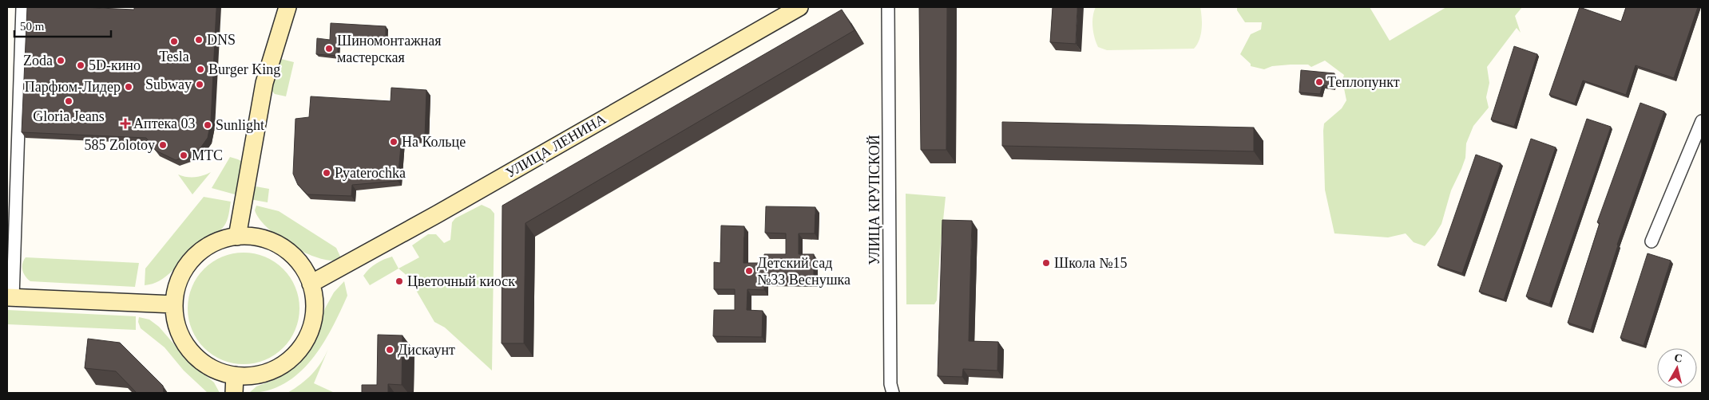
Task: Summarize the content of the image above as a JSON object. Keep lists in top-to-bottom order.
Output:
{
  "streets": {
    "street": ["УЛИЦА ЛЕНИНА", "УЛИЦА КРУПСКОЙ"]
  },
  "places": {
    "other": [
      "DNS",
      "Tesla",
      "Шиномонтажная мастерская",
      "Zoda",
      "5D-кино",
      "Burger King",
      "Теплопункт",
      "Subway",
      "Парфюм-Лидер",
      "Gloria Jeans",
      "Sunlight",
      "На Кольце",
      "585 Zolotoy",
      "МТС",
      "Pyaterochka",
      "Школа №15",
      "Детский сад №33 Веснушка",
      "Цветочный киоск",
      "Дискаунт"
    ],
    "health": ["Аптека 03"]
  },
  "scale_bar": "50 m",
  "north": "top"
}
